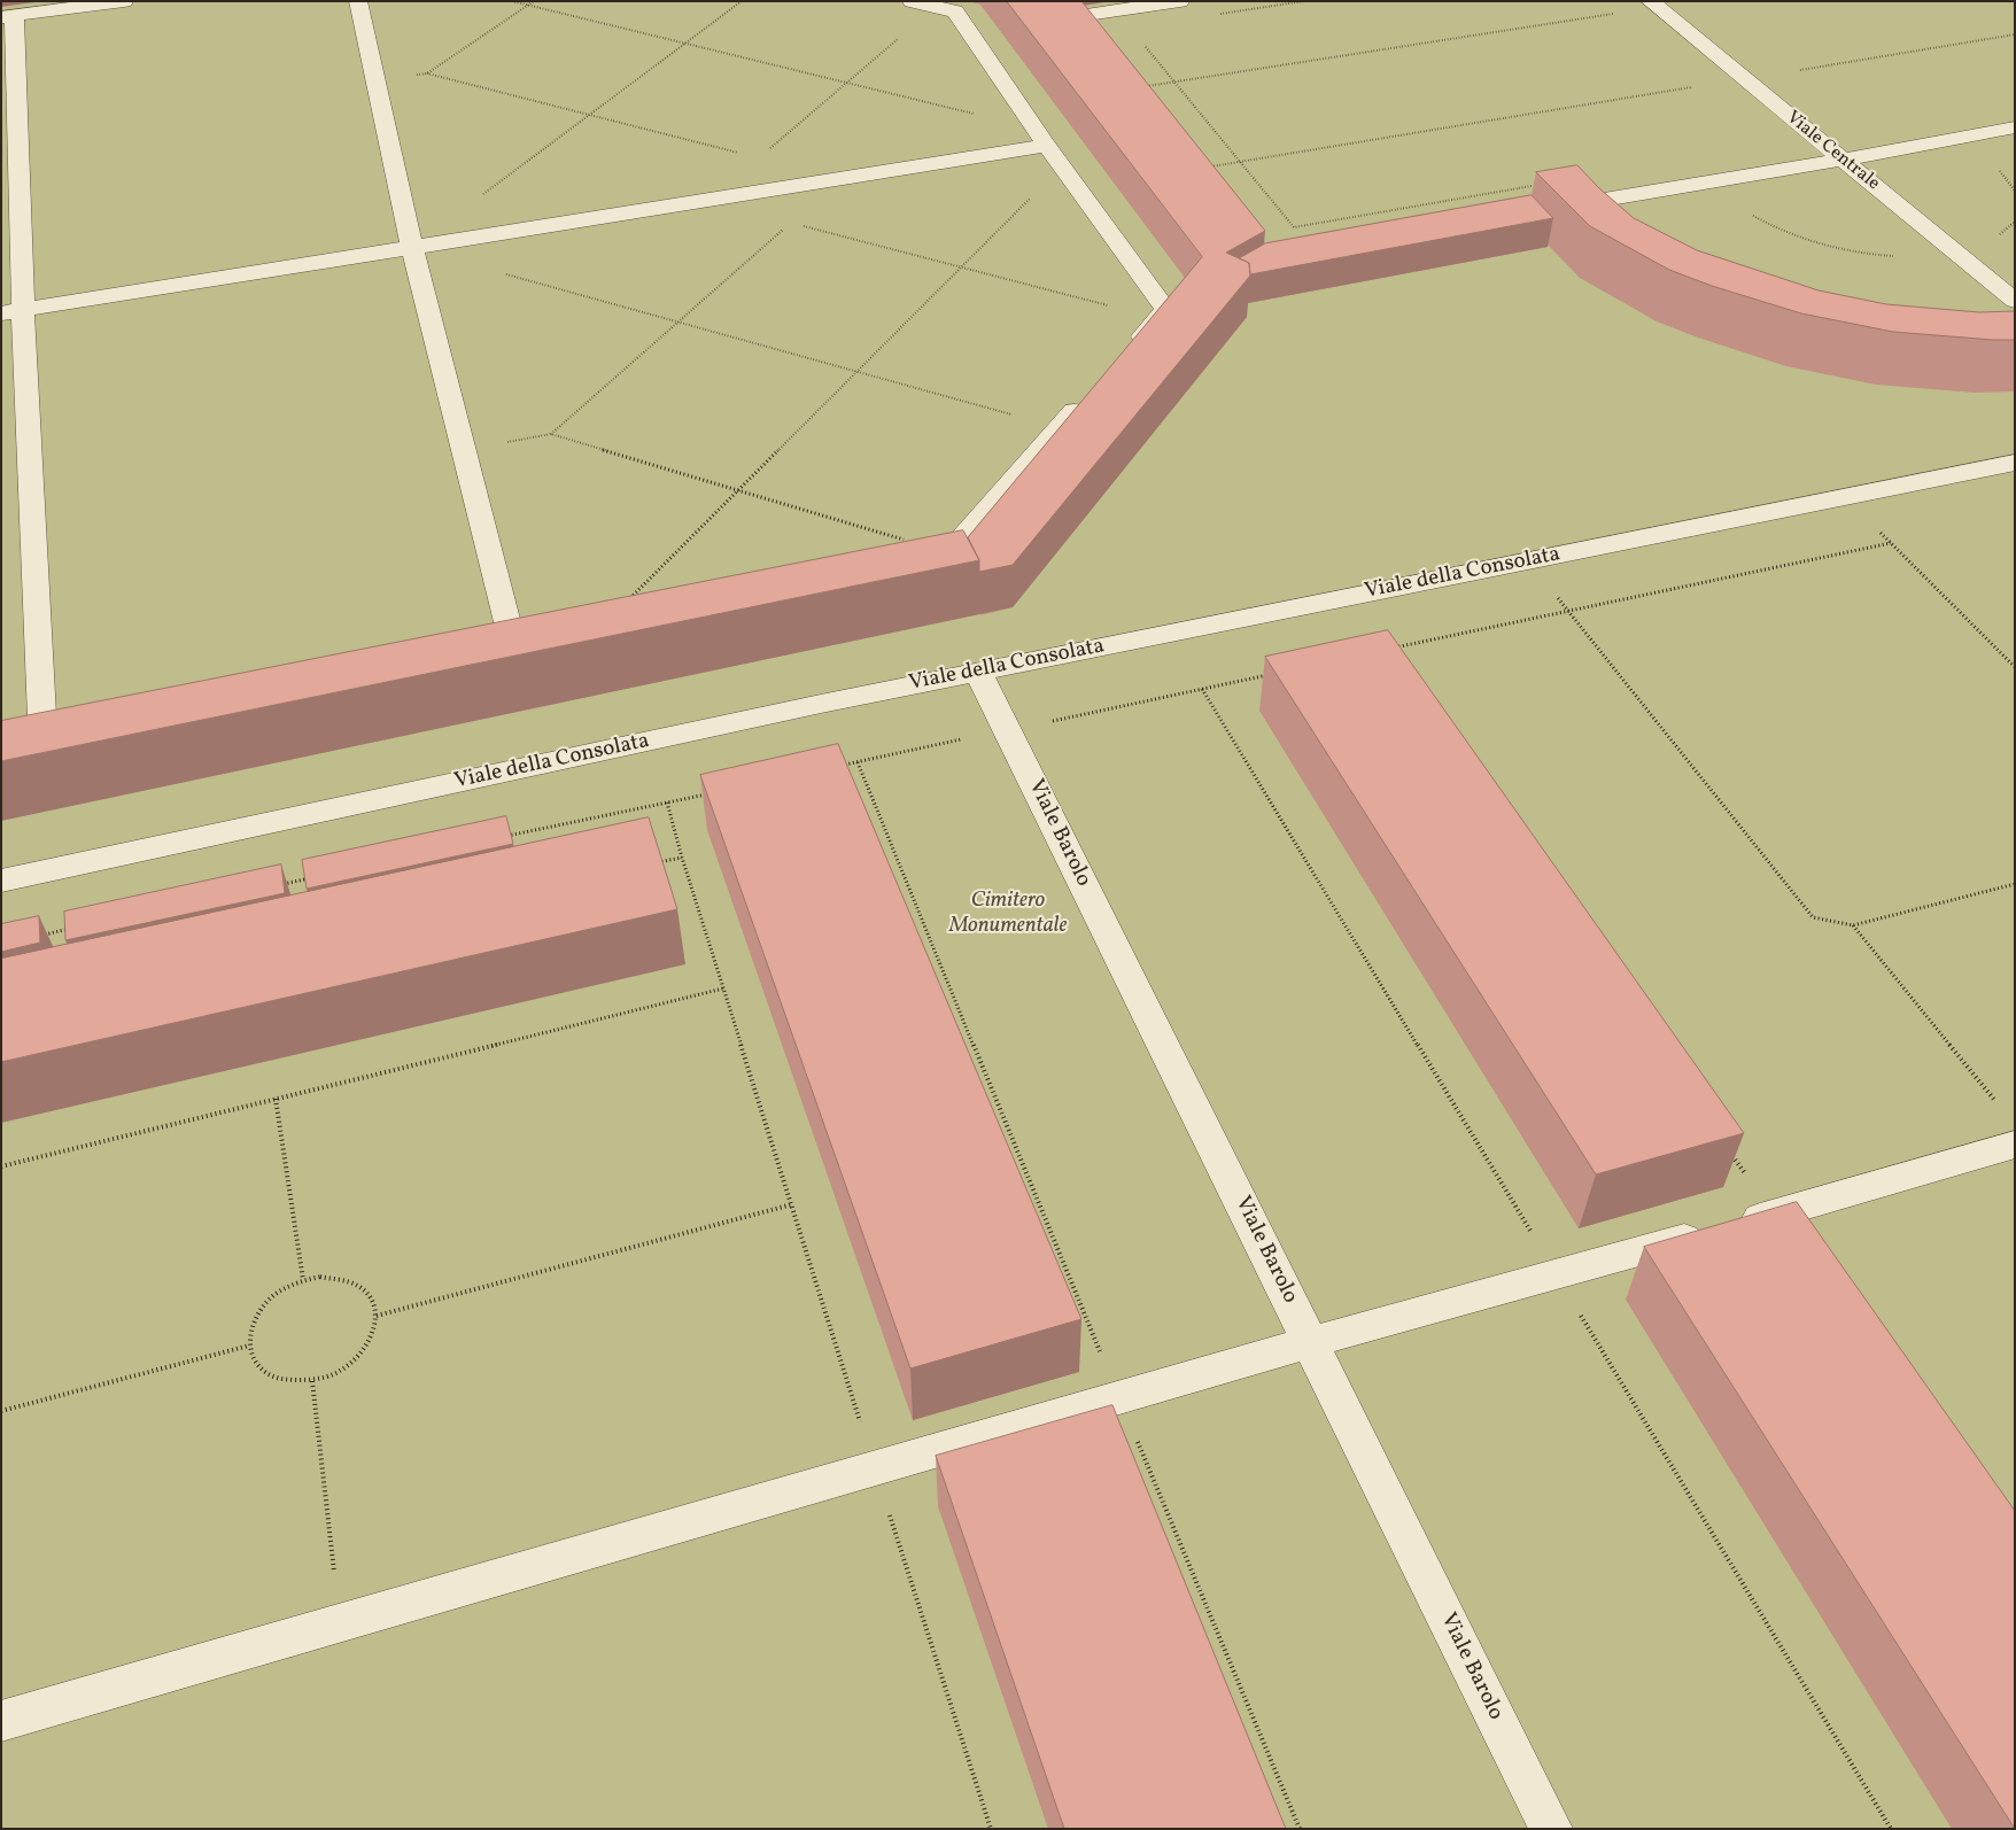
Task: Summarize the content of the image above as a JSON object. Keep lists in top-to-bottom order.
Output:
{
  "streets": {
    "street": ["Viale Centrale", "Viale della Consolata", "Viale Barolo"]
  },
  "crossings": [
    ["Viale della Consolata", "Viale Barolo"]
  ],
  "parks": ["Cimitero Monumentale"]
}
